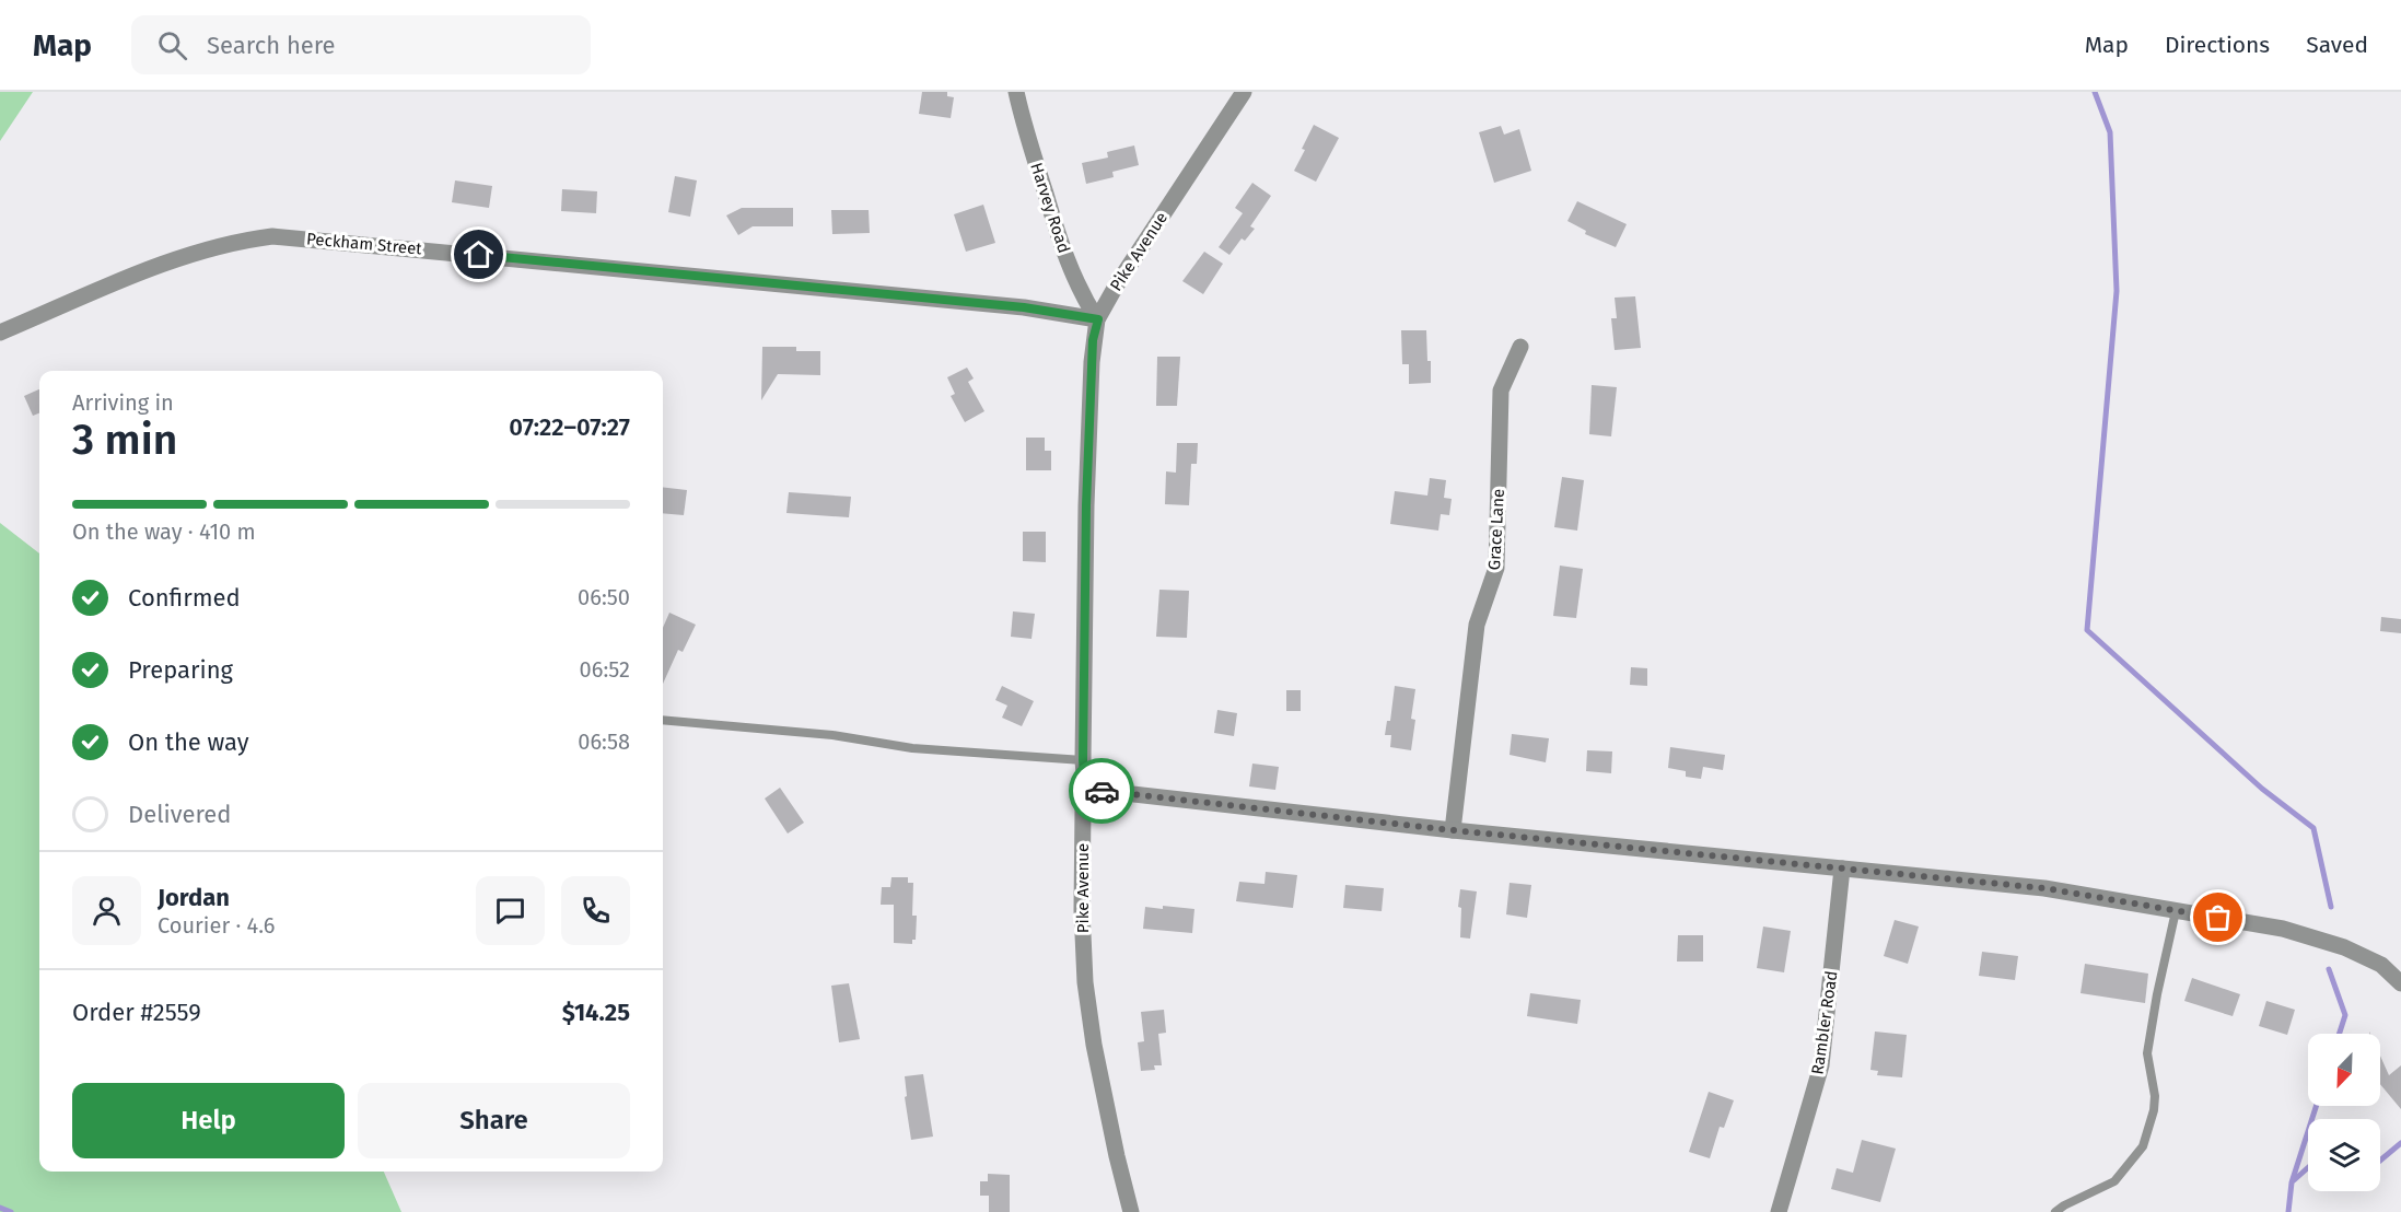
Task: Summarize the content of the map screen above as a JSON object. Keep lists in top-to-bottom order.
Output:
{
  "streets": {
    "street": [
      "Harvey Road",
      "Peckham Street",
      "Pike Avenue",
      "Grace Lane",
      "Rambler Road"
    ]
  },
  "crossings": [
    ["Harvey Road", "Peckham Street"],
    ["Harvey Road", "Pike Avenue"],
    ["Peckham Street", "Pike Avenue"]
  ],
  "north": "bottom left",
  "page": {
    "header": "Map",
    "search": "Search here",
    "nav": ["Map", "Directions", "Saved"],
    "heading": ["3 min", "Arriving in", "07:22–07:27"],
    "panel": [
      "Jordan",
      "Courier · 4.6",
      "Order #2559",
      "$14.25"
    ],
    "bar": "On the way · 410 m",
    "list": [
      ["Confirmed", "06:50"],
      ["Preparing", "06:52"],
      ["On the way", "06:58"],
      "Delivered"
    ],
    "buttons": ["Help", "Share"]
  }
}
